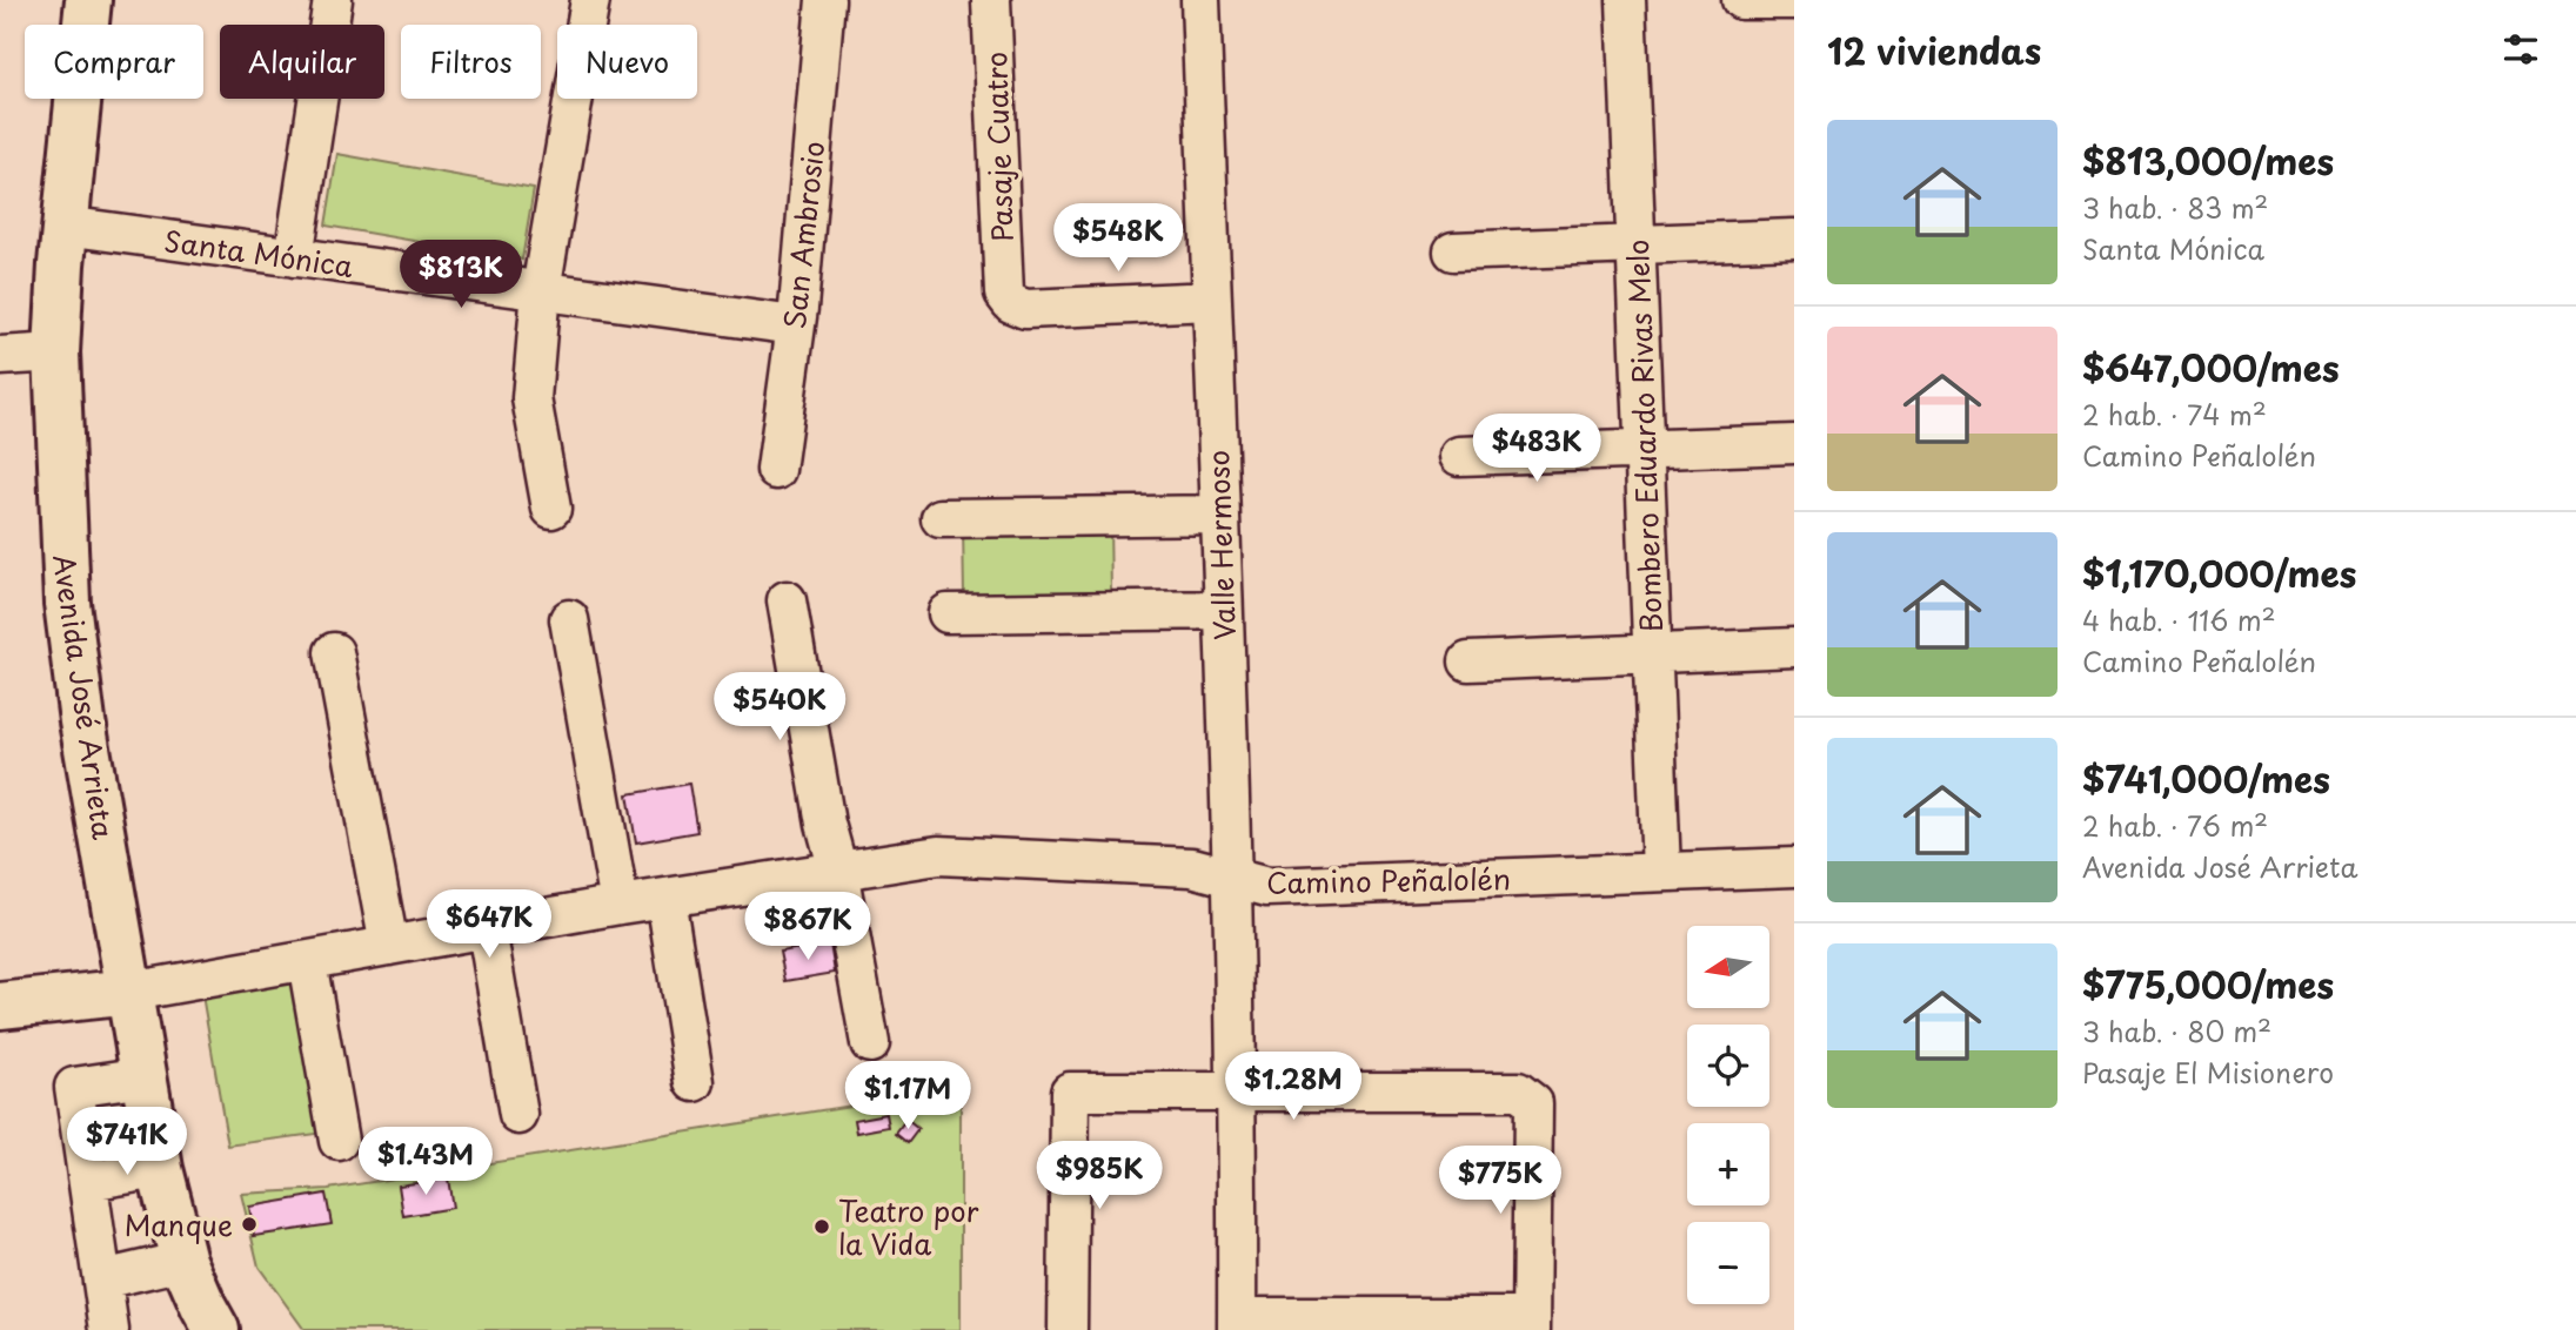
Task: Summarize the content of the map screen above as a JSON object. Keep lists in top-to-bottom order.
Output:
{
  "streets": {
    "main road": ["Avenida José Arrieta"],
    "street": [
      "Pasaje Cuatro",
      "San Ambrosio",
      "Santa Mónica",
      "Bombero Eduardo Rivas Melo",
      "Valle Hermoso",
      "Camino Peñalolén"
    ]
  },
  "crossings": [
    ["Pasaje Cuatro", "Valle Hermoso"],
    ["San Ambrosio", "Santa Mónica"],
    ["Santa Mónica", "Avenida José Arrieta"],
    ["Bombero Eduardo Rivas Melo", "Camino Peñalolén"],
    ["Valle Hermoso", "Camino Peñalolén"],
    ["Avenida José Arrieta", "Camino Peñalolén"]
  ],
  "places": ["Manque", "Teatro por la Vida"],
  "north": "left",
  "page": {
    "heading": "12 viviendas",
    "chip": [
      "Comprar",
      "Alquilar",
      "Filtros",
      "Nuevo"
    ],
    "list": [
      {
        "name": "$813,000/mes",
        "note": "3 hab. · 83 m² · Santa Mónica"
      },
      {
        "name": "$647,000/mes",
        "note": "2 hab. · 74 m² · Camino Peñalolén"
      },
      {
        "name": "$1,170,000/mes",
        "note": "4 hab. · 116 m² · Camino Peñalolén"
      },
      {
        "name": "$741,000/mes",
        "note": "2 hab. · 76 m² · Avenida José Arrieta"
      },
      {
        "name": "$775,000/mes",
        "note": "3 hab. · 80 m² · Pasaje El Misionero"
      }
    ],
    "price": [
      "$548K",
      "$813K",
      "$483K",
      "$540K",
      "$647K",
      "$867K",
      "$1.28M",
      "$1.17M",
      "$741K",
      "$1.43M",
      "$985K",
      "$775K"
    ],
    "map_buttons": ["+", "−"]
  }
}
